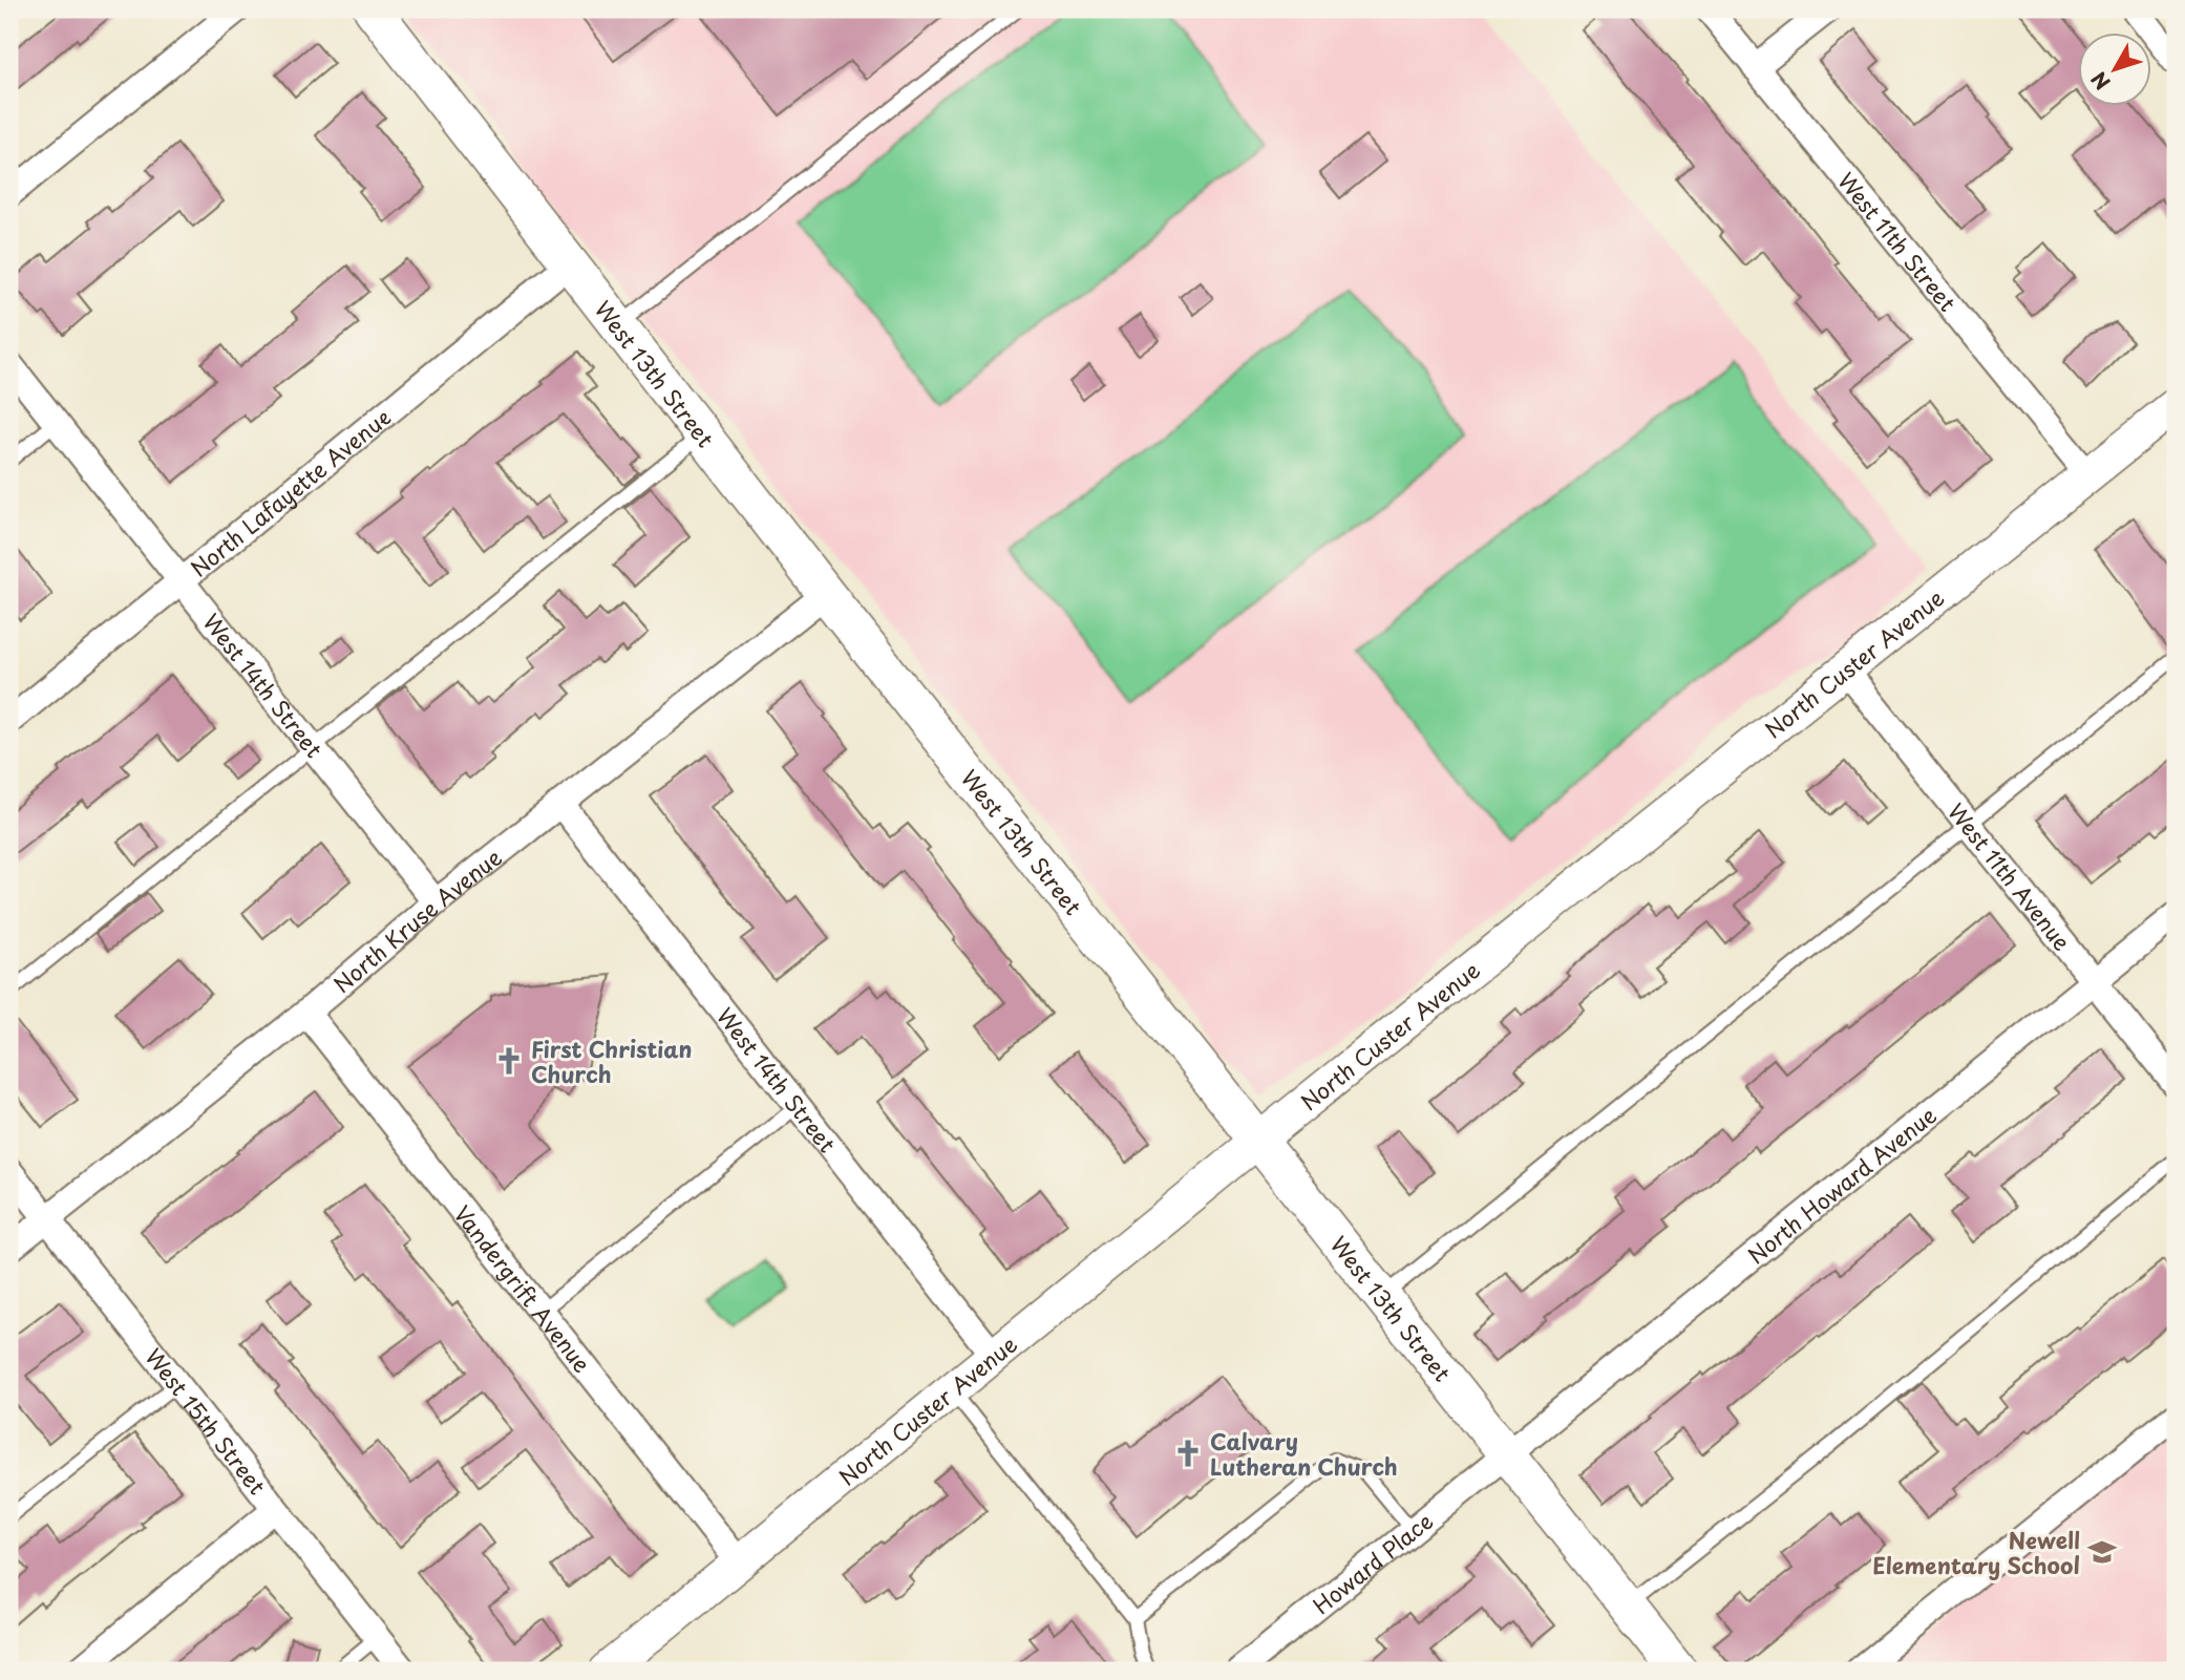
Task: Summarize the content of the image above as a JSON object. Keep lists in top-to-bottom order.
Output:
{
  "streets": {
    "main road": ["West 13th Street"],
    "street": [
      "West 11th Street",
      "North Lafayette Avenue",
      "North Custer Avenue",
      "West 14th Street",
      "West 11th Avenue",
      "North Kruse Avenue",
      "North Howard Avenue",
      "Vandergrift Avenue",
      "West 15th Street",
      "Howard Place"
    ]
  },
  "crossings": [
    ["West 11th Street", "North Custer Avenue"],
    ["West 13th Street", "North Lafayette Avenue"],
    ["West 13th Street", "North Custer Avenue"],
    ["West 13th Street", "North Kruse Avenue"],
    ["West 13th Street", "North Howard Avenue"],
    ["West 13th Street", "Howard Place"],
    ["North Lafayette Avenue", "West 14th Street"],
    ["North Custer Avenue", "West 14th Street"],
    ["North Custer Avenue", "West 11th Avenue"],
    ["North Custer Avenue", "Vandergrift Avenue"],
    ["West 14th Street", "North Kruse Avenue"],
    ["West 11th Avenue", "North Howard Avenue"],
    ["North Kruse Avenue", "Vandergrift Avenue"],
    ["North Kruse Avenue", "West 15th Street"],
    ["North Howard Avenue", "Howard Place"]
  ],
  "places": {
    "church": ["First Christian Church", "Calvary Lutheran Church"],
    "school or university": ["Newell Elementary School"]
  },
  "north": "bottom left"
}
